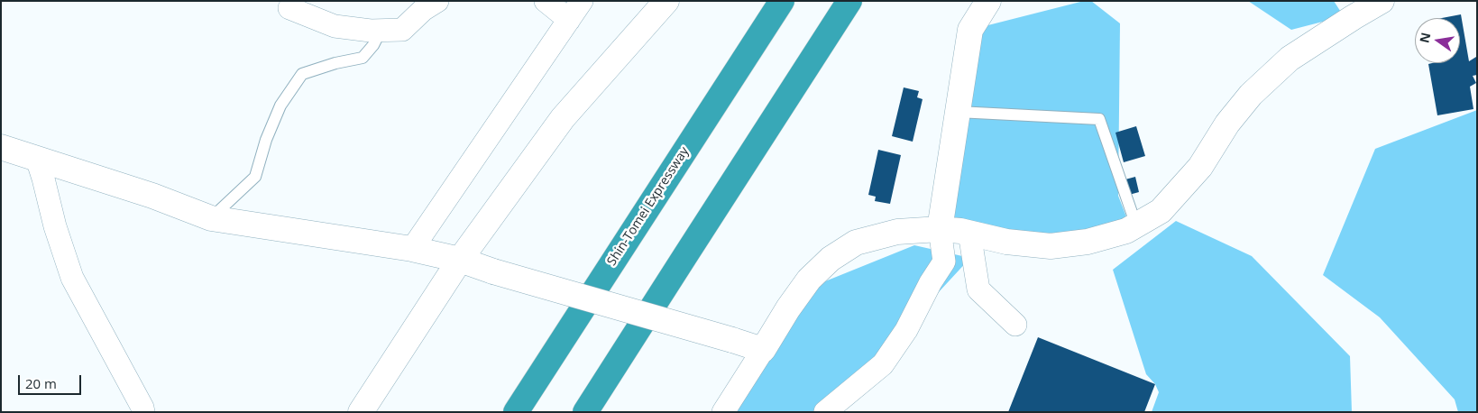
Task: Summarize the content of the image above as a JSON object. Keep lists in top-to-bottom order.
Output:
{
  "streets": {
    "highway": ["Shin-Tomei Expressway"]
  },
  "scale_bar": "20 m",
  "north": "left"
}
